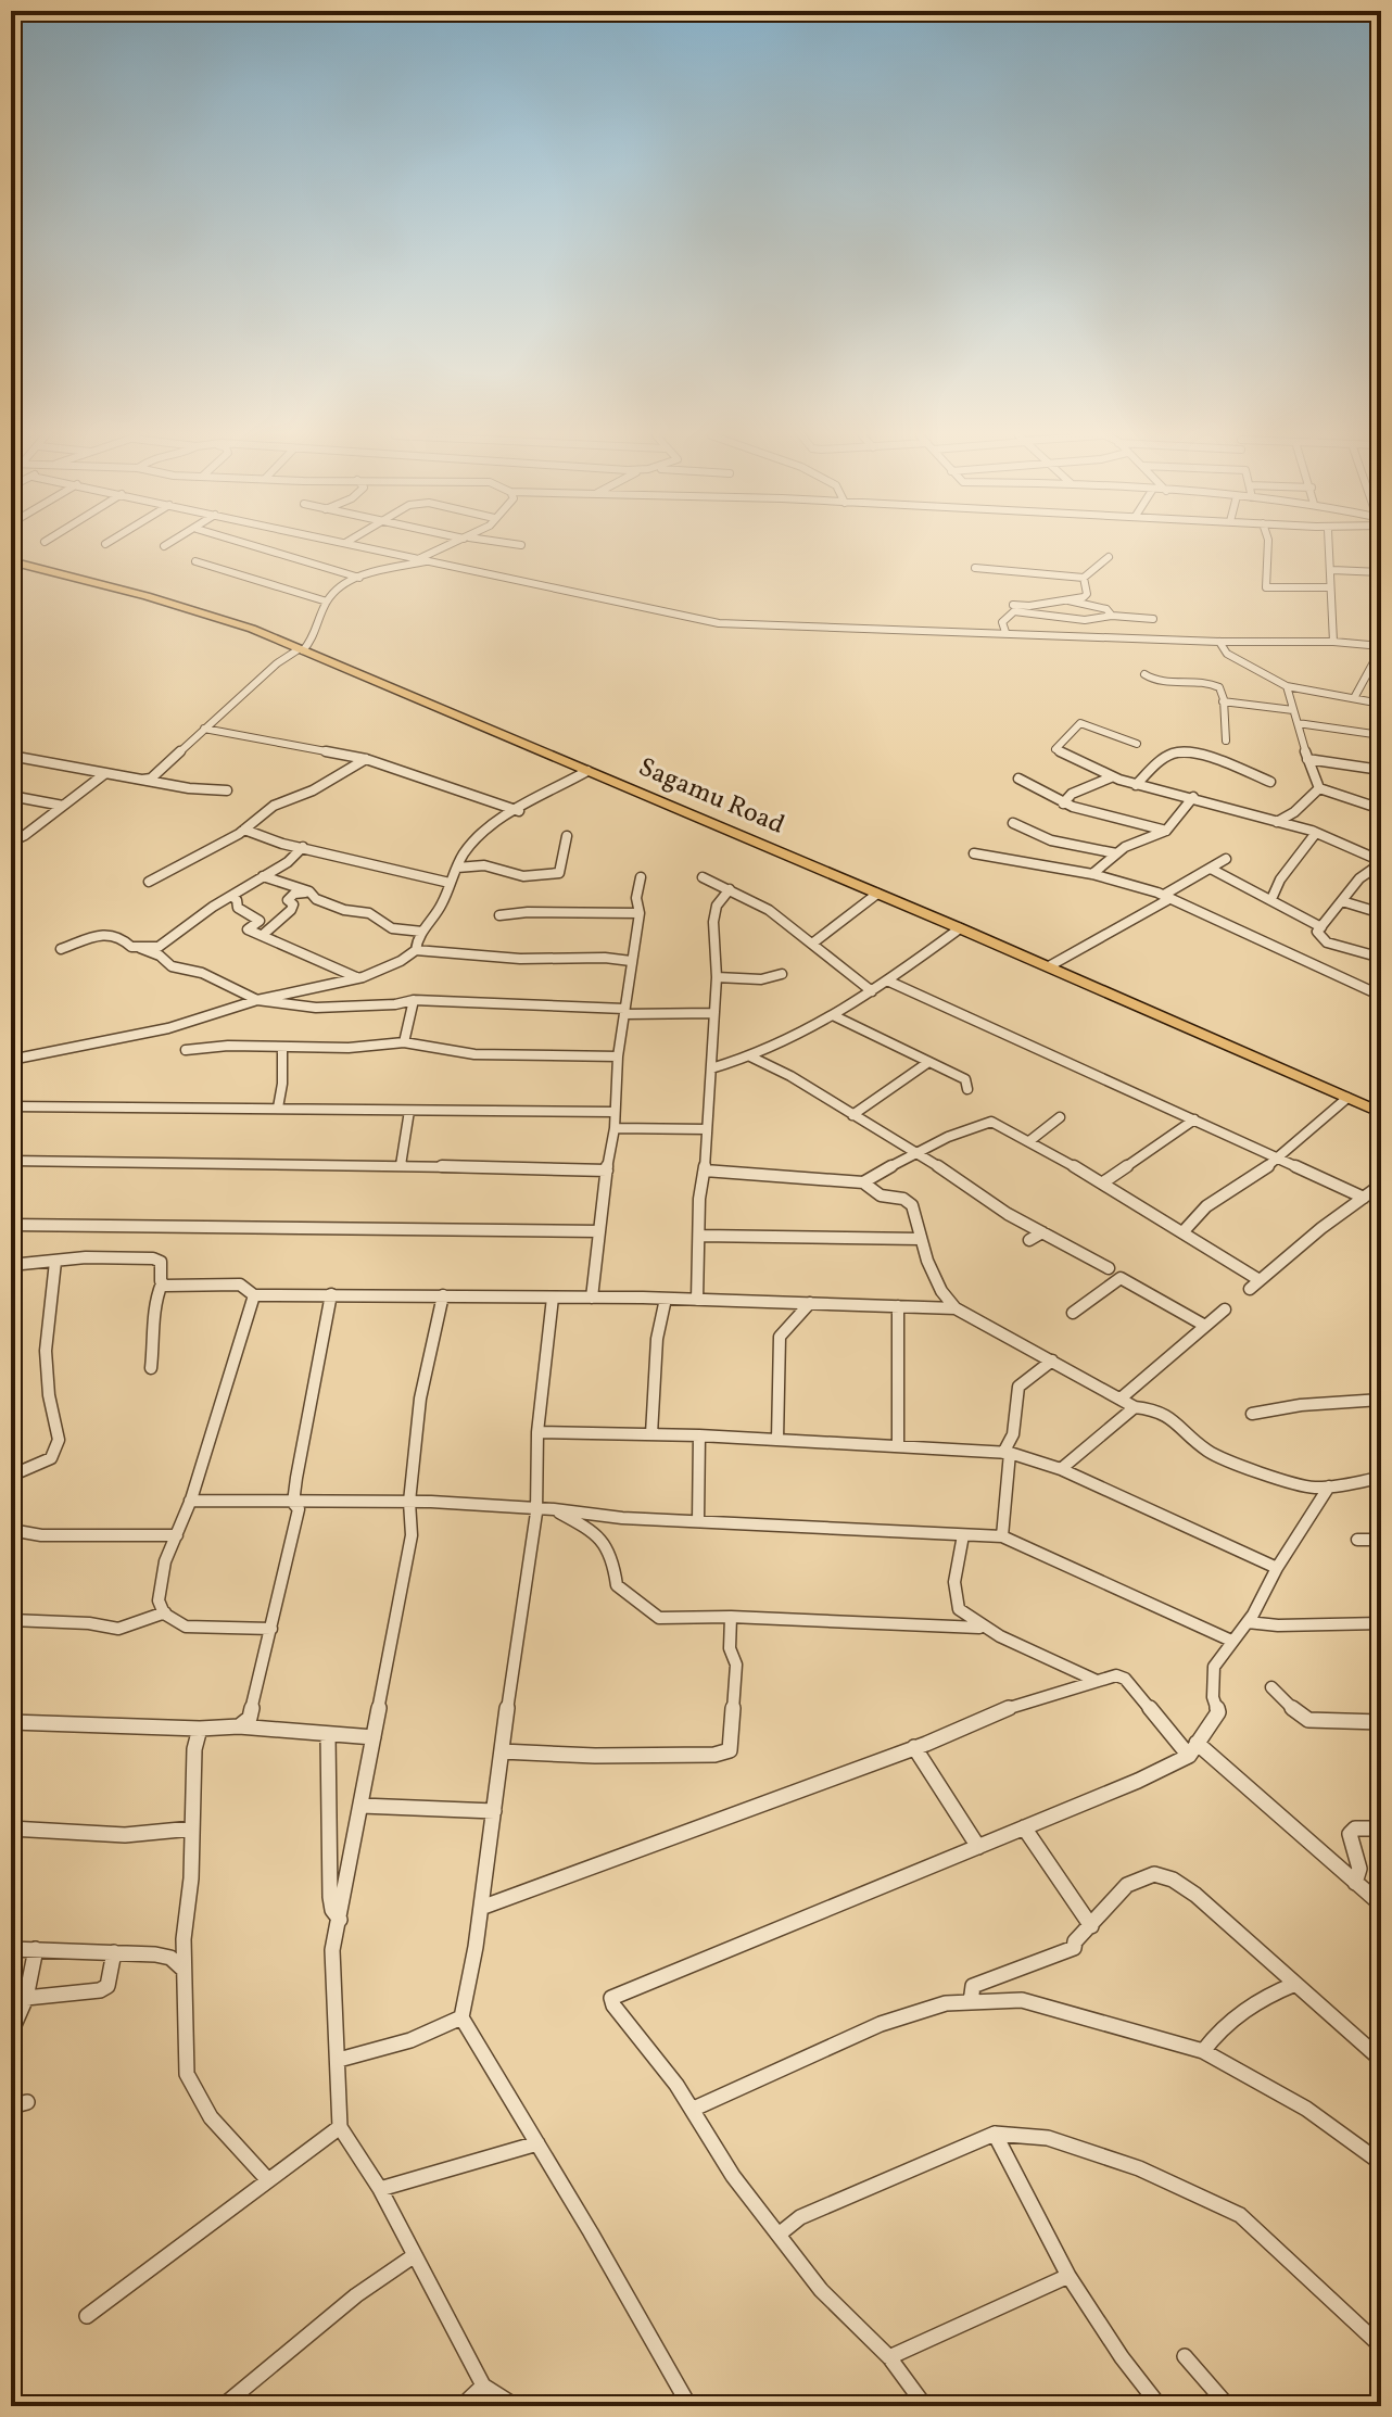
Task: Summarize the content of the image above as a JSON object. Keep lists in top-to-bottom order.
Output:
{
  "streets": {
    "highway": ["Sagamu Road"]
  }
}
